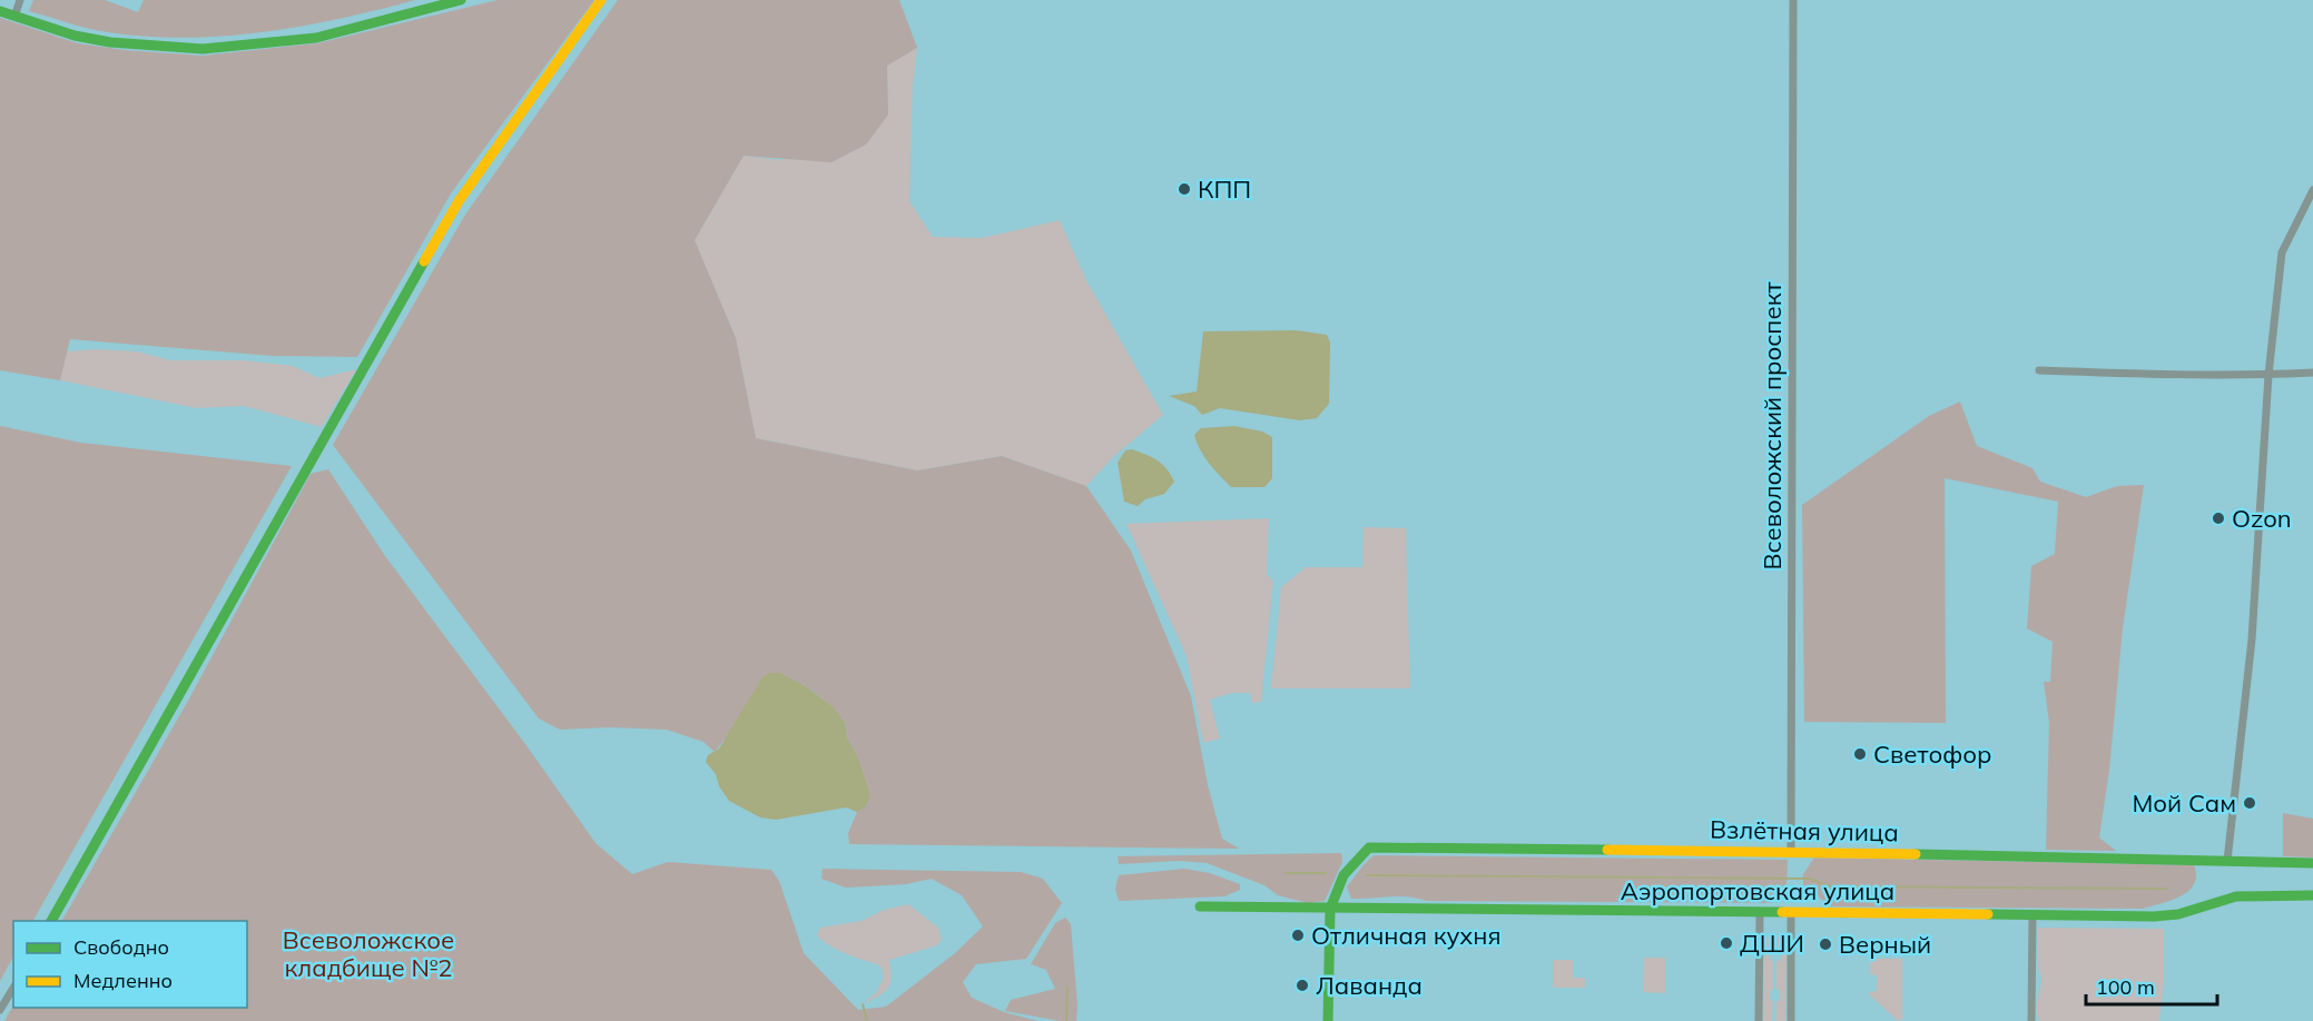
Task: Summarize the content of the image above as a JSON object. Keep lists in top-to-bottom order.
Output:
{
  "streets": {
    "street": ["Всеволожский проспект", "Взлётная улица", "Аэропортовская улица"]
  },
  "crossings": [
    ["Всеволожский проспект", "Взлётная улица"],
    ["Взлётная улица", "Аэропортовская улица"]
  ],
  "parks": ["Всеволожское кладбище №2"],
  "places": [
    "КПП",
    "Ozon",
    "Светофор",
    "Мой Сам",
    "Отличная кухня",
    "ДШИ",
    "Верный",
    "Лаванда"
  ],
  "legend": ["Свободно", "Медленно"],
  "scale_bar": "100 m"
}
